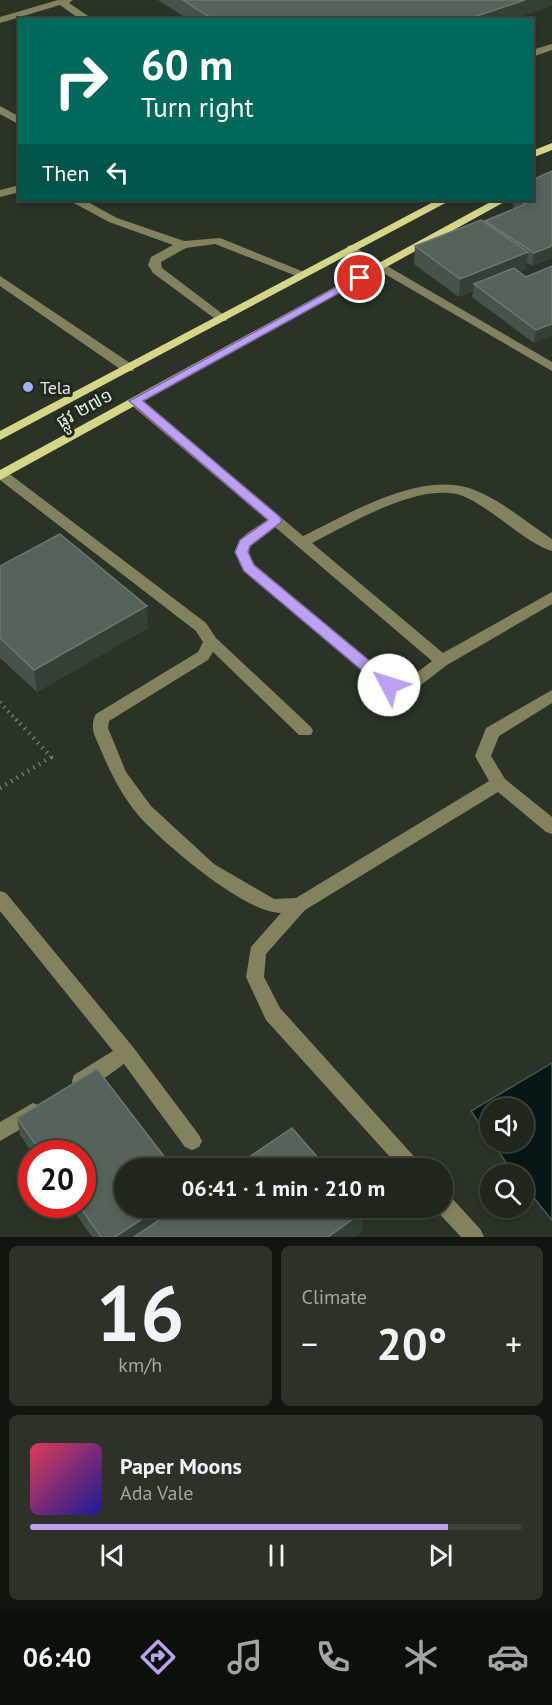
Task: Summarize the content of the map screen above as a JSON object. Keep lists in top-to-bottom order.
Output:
{
  "streets": {
    "main road": ["ផ្លូវ ២៧១"]
  },
  "places": ["Tela"],
  "page": {
    "turn": ["60 m", "Turn right"],
    "then": "Then",
    "limit": "20",
    "trip": "06:41 · 1 min · 210 m",
    "tile": [
      ["16", "km/h"],
      "Climate"
    ],
    "heat": ["−", "20°", "+"],
    "song": ["Paper Moons", "Ada Vale"],
    "tabs": "06:40"
  }
}
